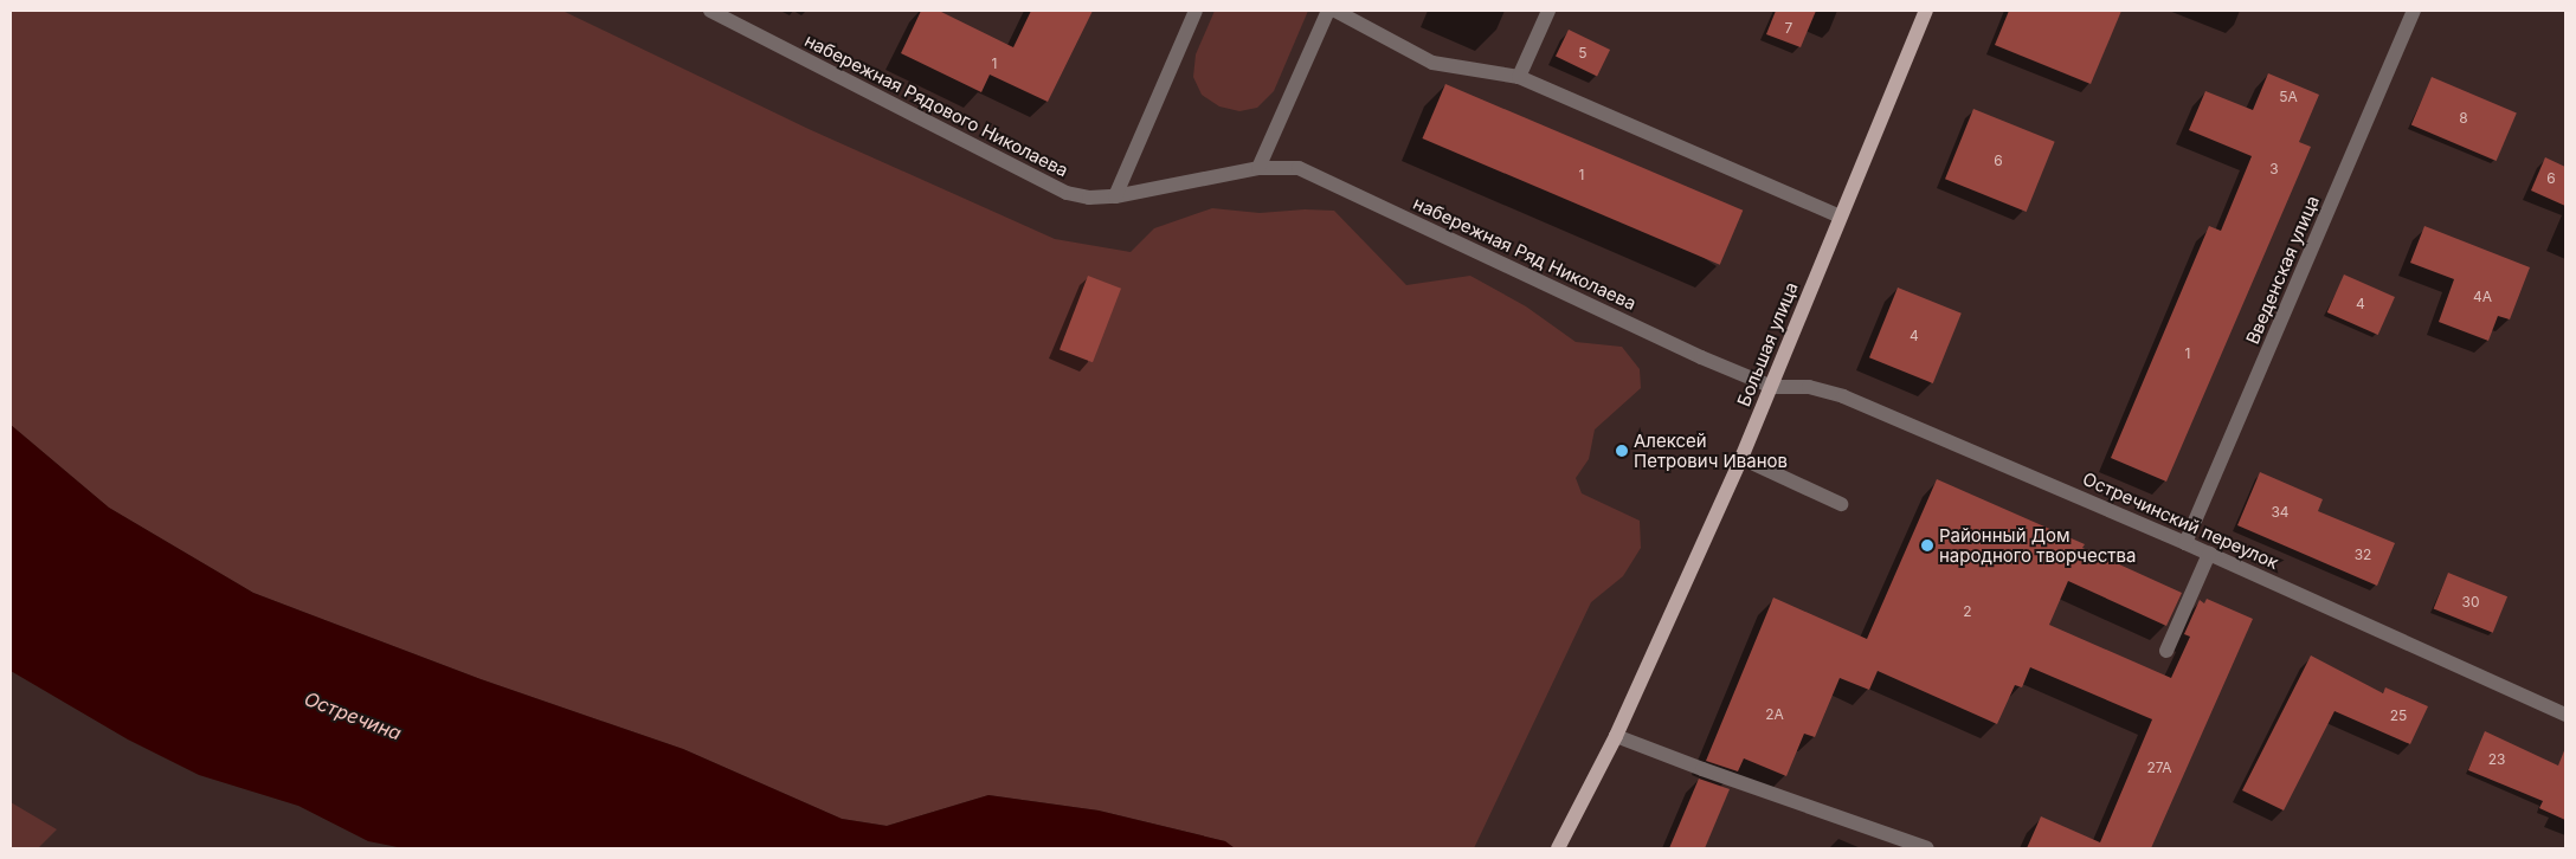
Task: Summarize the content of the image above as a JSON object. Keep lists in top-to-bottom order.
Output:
{
  "streets": {
    "main road": ["Большая улица"],
    "street": [
      "набережная Рядового Николаева",
      "набережная Ряд Николаева",
      "Введенская улица",
      "Остречинский переулок"
    ]
  },
  "crossings": [
    ["набережная Рядового Николаева", "набережная Ряд Николаева"],
    ["набережная Ряд Николаева", "Большая улица"],
    ["набережная Ряд Николаева", "Остречинский переулок"],
    ["Введенская улица", "Остречинский переулок"],
    ["Большая улица", "Остречинский переулок"]
  ],
  "water": ["Остречина"],
  "places": ["Алексей Петрович Иванов", "Районный Дом народного творчества"],
  "house_numbers": [
    "7",
    "5",
    "1",
    "5А",
    "8",
    "6",
    "3",
    "1",
    "6",
    "4А",
    "4",
    "4",
    "1",
    "34",
    "32",
    "30",
    "2",
    "2А",
    "25",
    "23",
    "27А"
  ]
}
